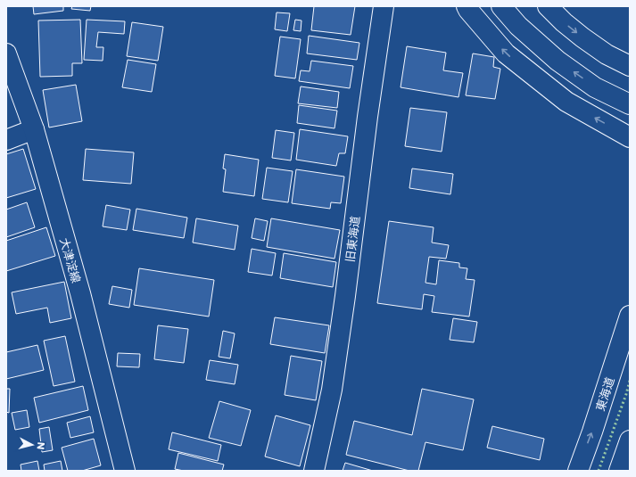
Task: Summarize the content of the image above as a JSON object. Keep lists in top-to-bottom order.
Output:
{
  "streets": {
    "main road": ["旧東海道", "大津淀線", "東海道"]
  },
  "one_way": ["東海道"],
  "north": "right"
}
